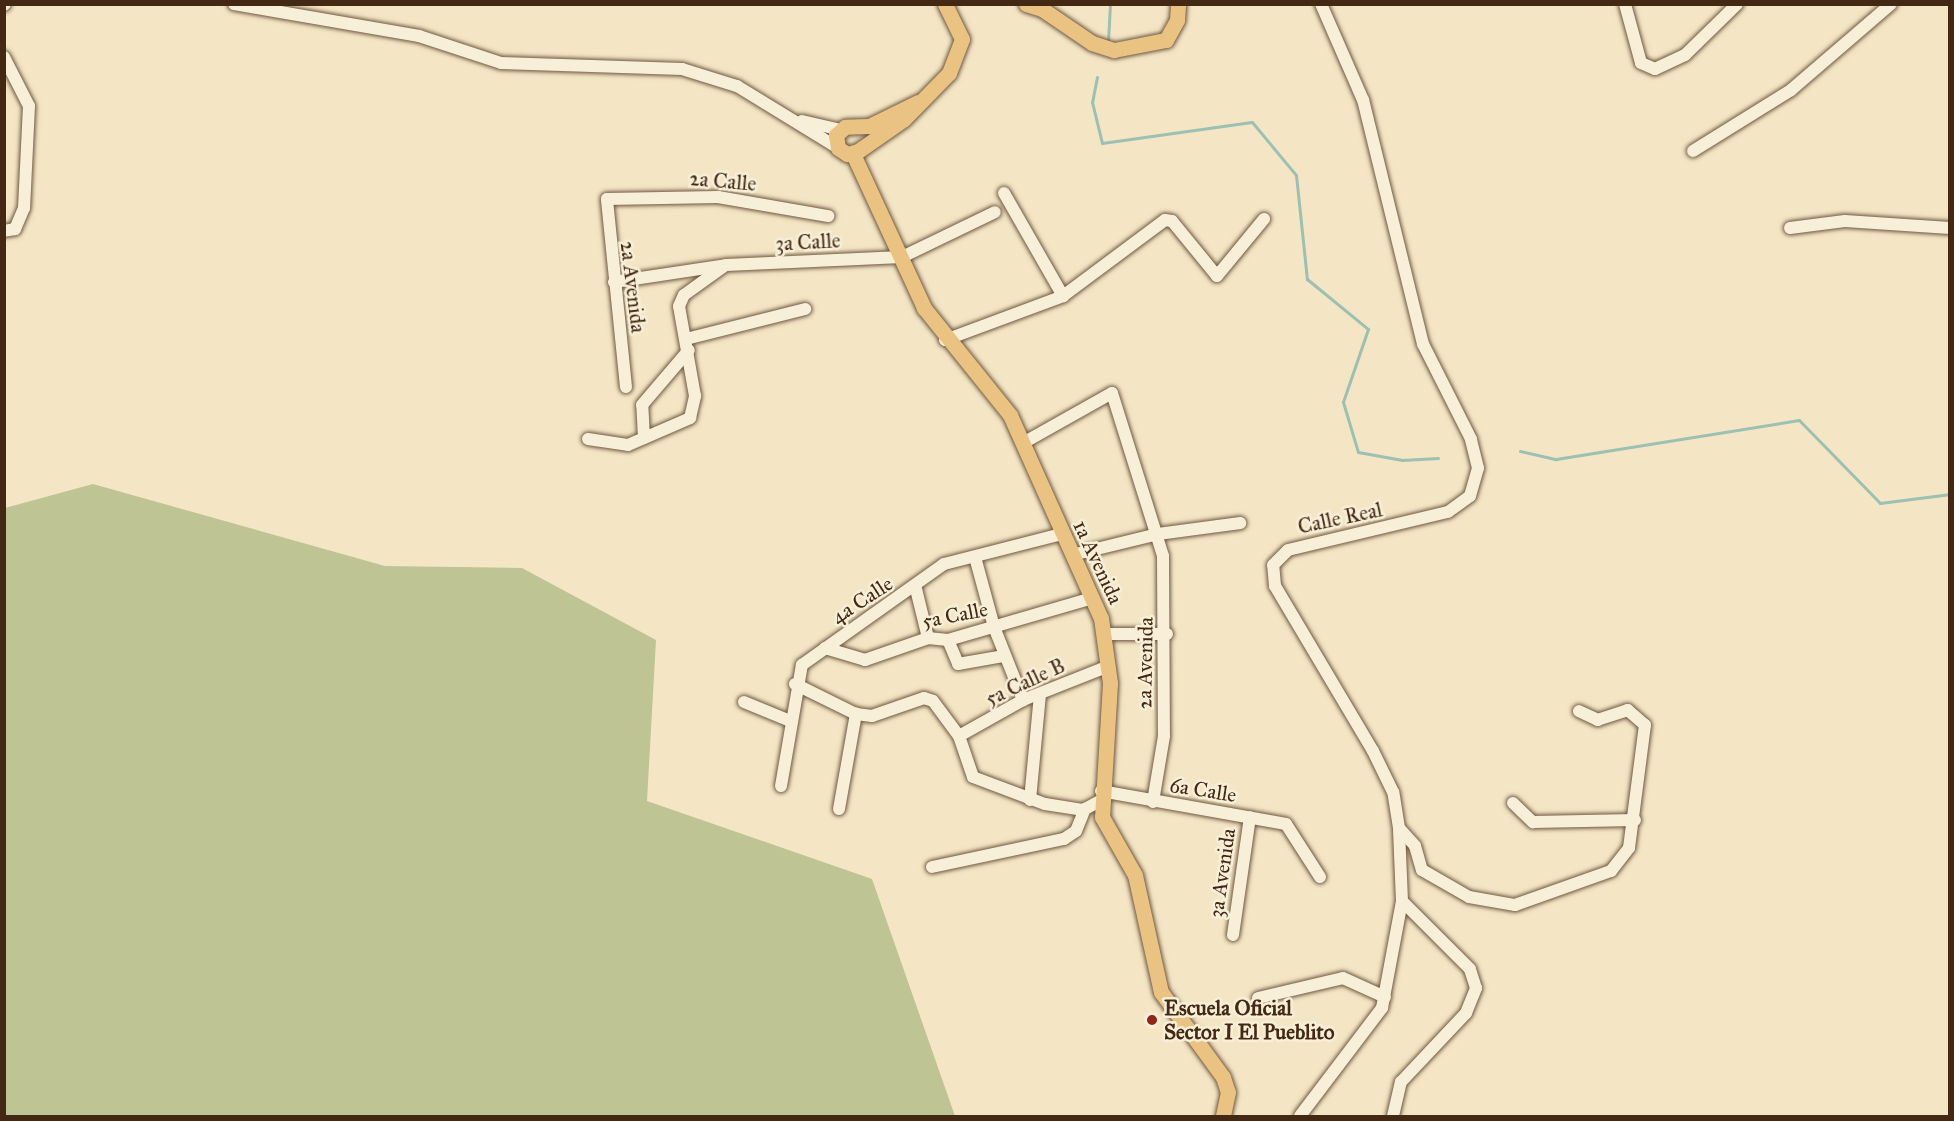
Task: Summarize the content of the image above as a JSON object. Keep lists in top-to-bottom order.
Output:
{
  "streets": {
    "main road": ["1a Avenida"],
    "street": [
      "2a Calle",
      "3a Calle",
      "2a Avenida",
      "Calle Real",
      "4a Calle",
      "5a Calle",
      "5a Calle B",
      "6a Calle",
      "3a Avenida"
    ]
  },
  "crossings": [
    ["2a Calle", "2a Avenida"],
    ["3a Calle", "2a Avenida"],
    ["3a Calle", "1a Avenida"],
    ["2a Avenida", "1a Avenida"],
    ["2a Avenida", "6a Calle"],
    ["1a Avenida", "4a Calle"],
    ["1a Avenida", "5a Calle"],
    ["1a Avenida", "5a Calle B"],
    ["1a Avenida", "6a Calle"],
    ["4a Calle", "5a Calle"],
    ["6a Calle", "3a Avenida"]
  ],
  "places": ["Escuela Oficial Sector I El Pueblito"]
}
